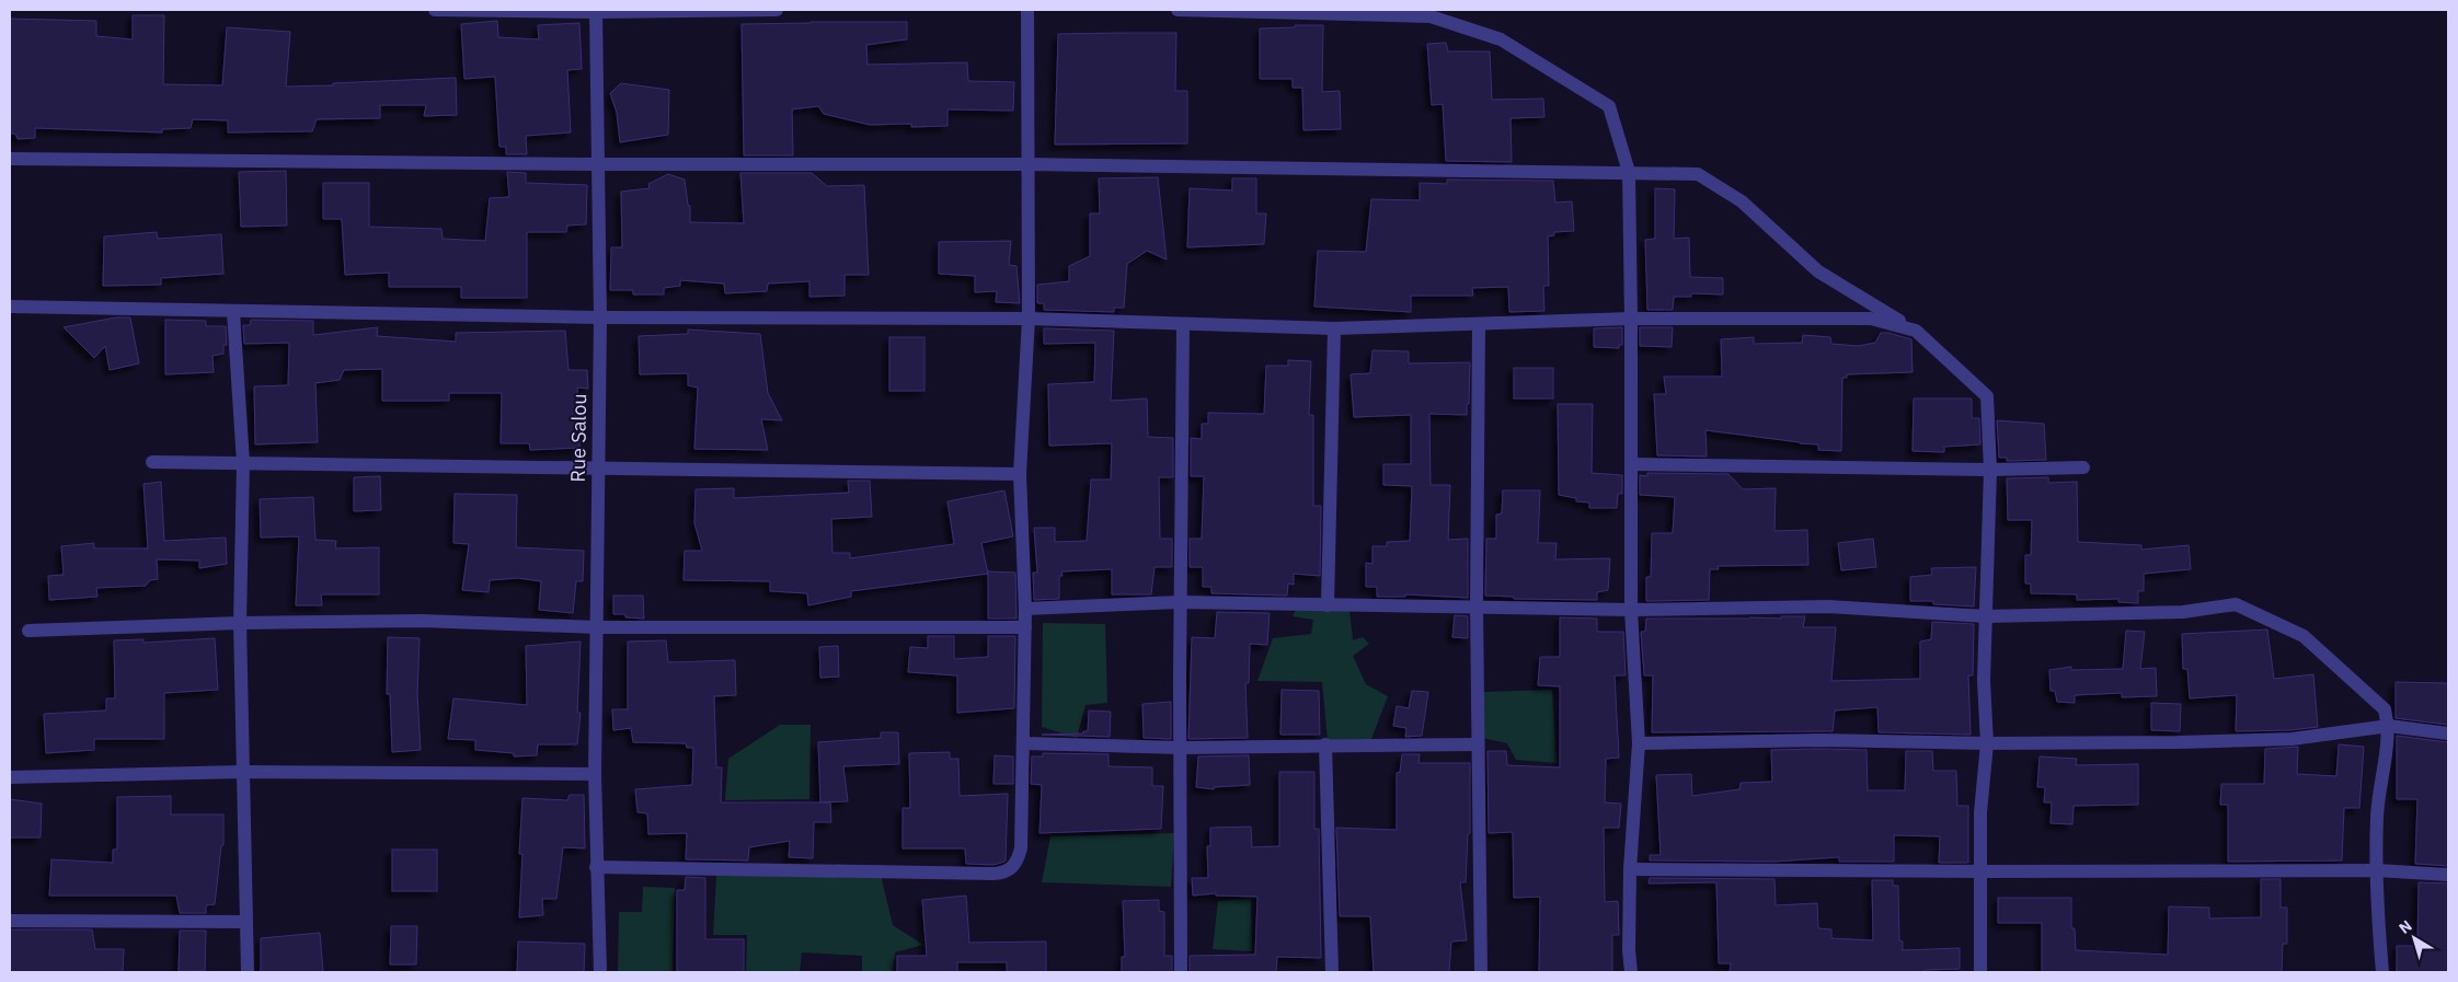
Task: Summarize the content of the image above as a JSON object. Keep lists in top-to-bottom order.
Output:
{
  "streets": {
    "street": ["Rue Salou"]
  },
  "north": "top left"
}
